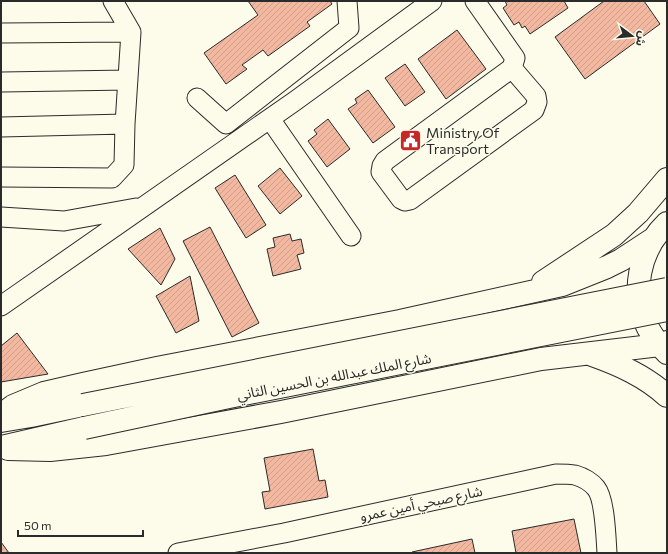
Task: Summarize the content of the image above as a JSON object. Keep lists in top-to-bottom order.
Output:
{
  "streets": {
    "main road": ["شارع الملك عبدالله بن الحسين الثاني"],
    "street": ["شارع صبحي أمين عمرو"]
  },
  "places": {
    "public building": ["Ministry Of Transport"]
  },
  "scale_bar": "50 m",
  "north": "right"
}
